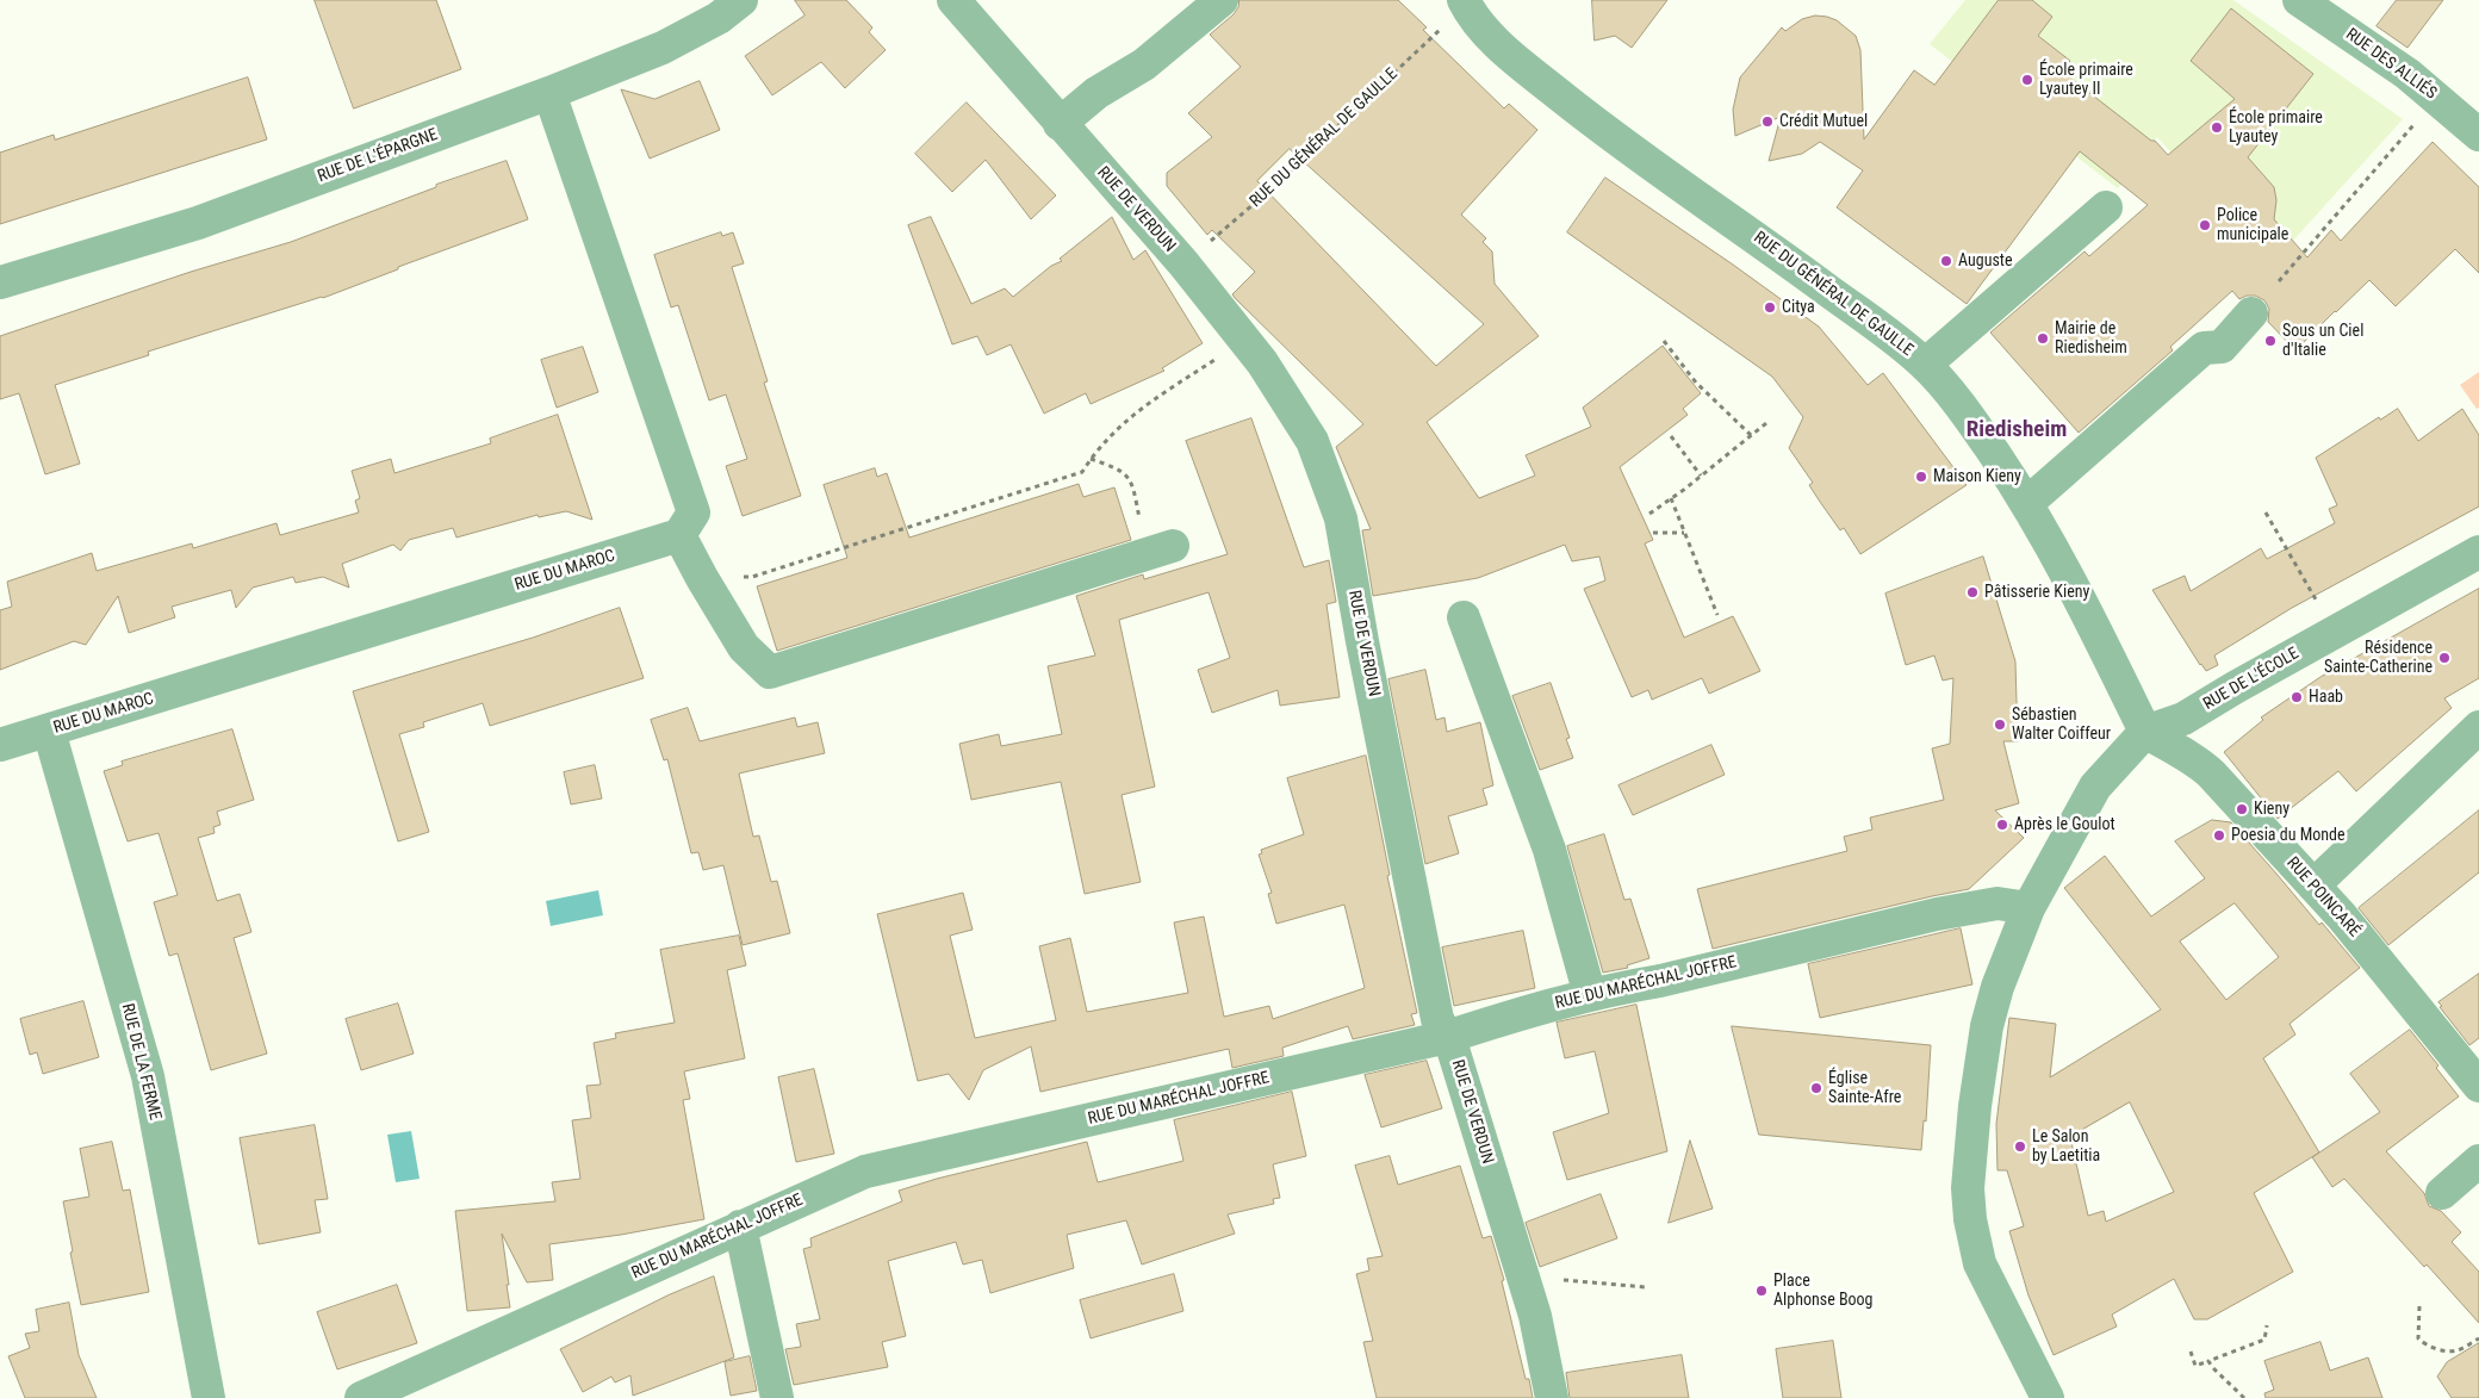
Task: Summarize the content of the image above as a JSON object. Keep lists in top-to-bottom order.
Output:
{
  "streets": {
    "street": [
      "RUE DES ALLIÉS",
      "RUE DU GÉNÉRAL DE GAULLE",
      "RUE DE L'ÉPARGNE",
      "RUE DE VERDUN",
      "RUE DU MAROC",
      "RUE DE L'ÉCOLE",
      "RUE POINCARÉ",
      "RUE DU MARÉCHAL JOFFRE",
      "RUE DE LA FERME"
    ]
  },
  "crossings": [
    ["RUE DU GÉNÉRAL DE GAULLE", "RUE DE L'ÉCOLE"],
    ["RUE DU GÉNÉRAL DE GAULLE", "RUE POINCARÉ"],
    ["RUE DE VERDUN", "RUE DU MARÉCHAL JOFFRE"],
    ["RUE DU MAROC", "RUE DE LA FERME"],
    ["RUE DE L'ÉCOLE", "RUE POINCARÉ"]
  ],
  "districts": ["Riedisheim"],
  "places": [
    "École primaire Lyautey II",
    "Crédit Mutuel",
    "École primaire Lyautey",
    "Police municipale",
    "Auguste",
    "Citya",
    "Mairie de Riedisheim",
    "Sous un Ciel d'Italie",
    "Maison Kieny",
    "Pâtisserie Kieny",
    "Résidence Sainte-Catherine",
    "Haab",
    "Sébastien Walter Coiffeur",
    "Kieny",
    "Après le Goulot",
    "Poesia du Monde",
    "Église Sainte-Afre",
    "Le Salon by Laetitia",
    "Place Alphonse Boog"
  ]
}
